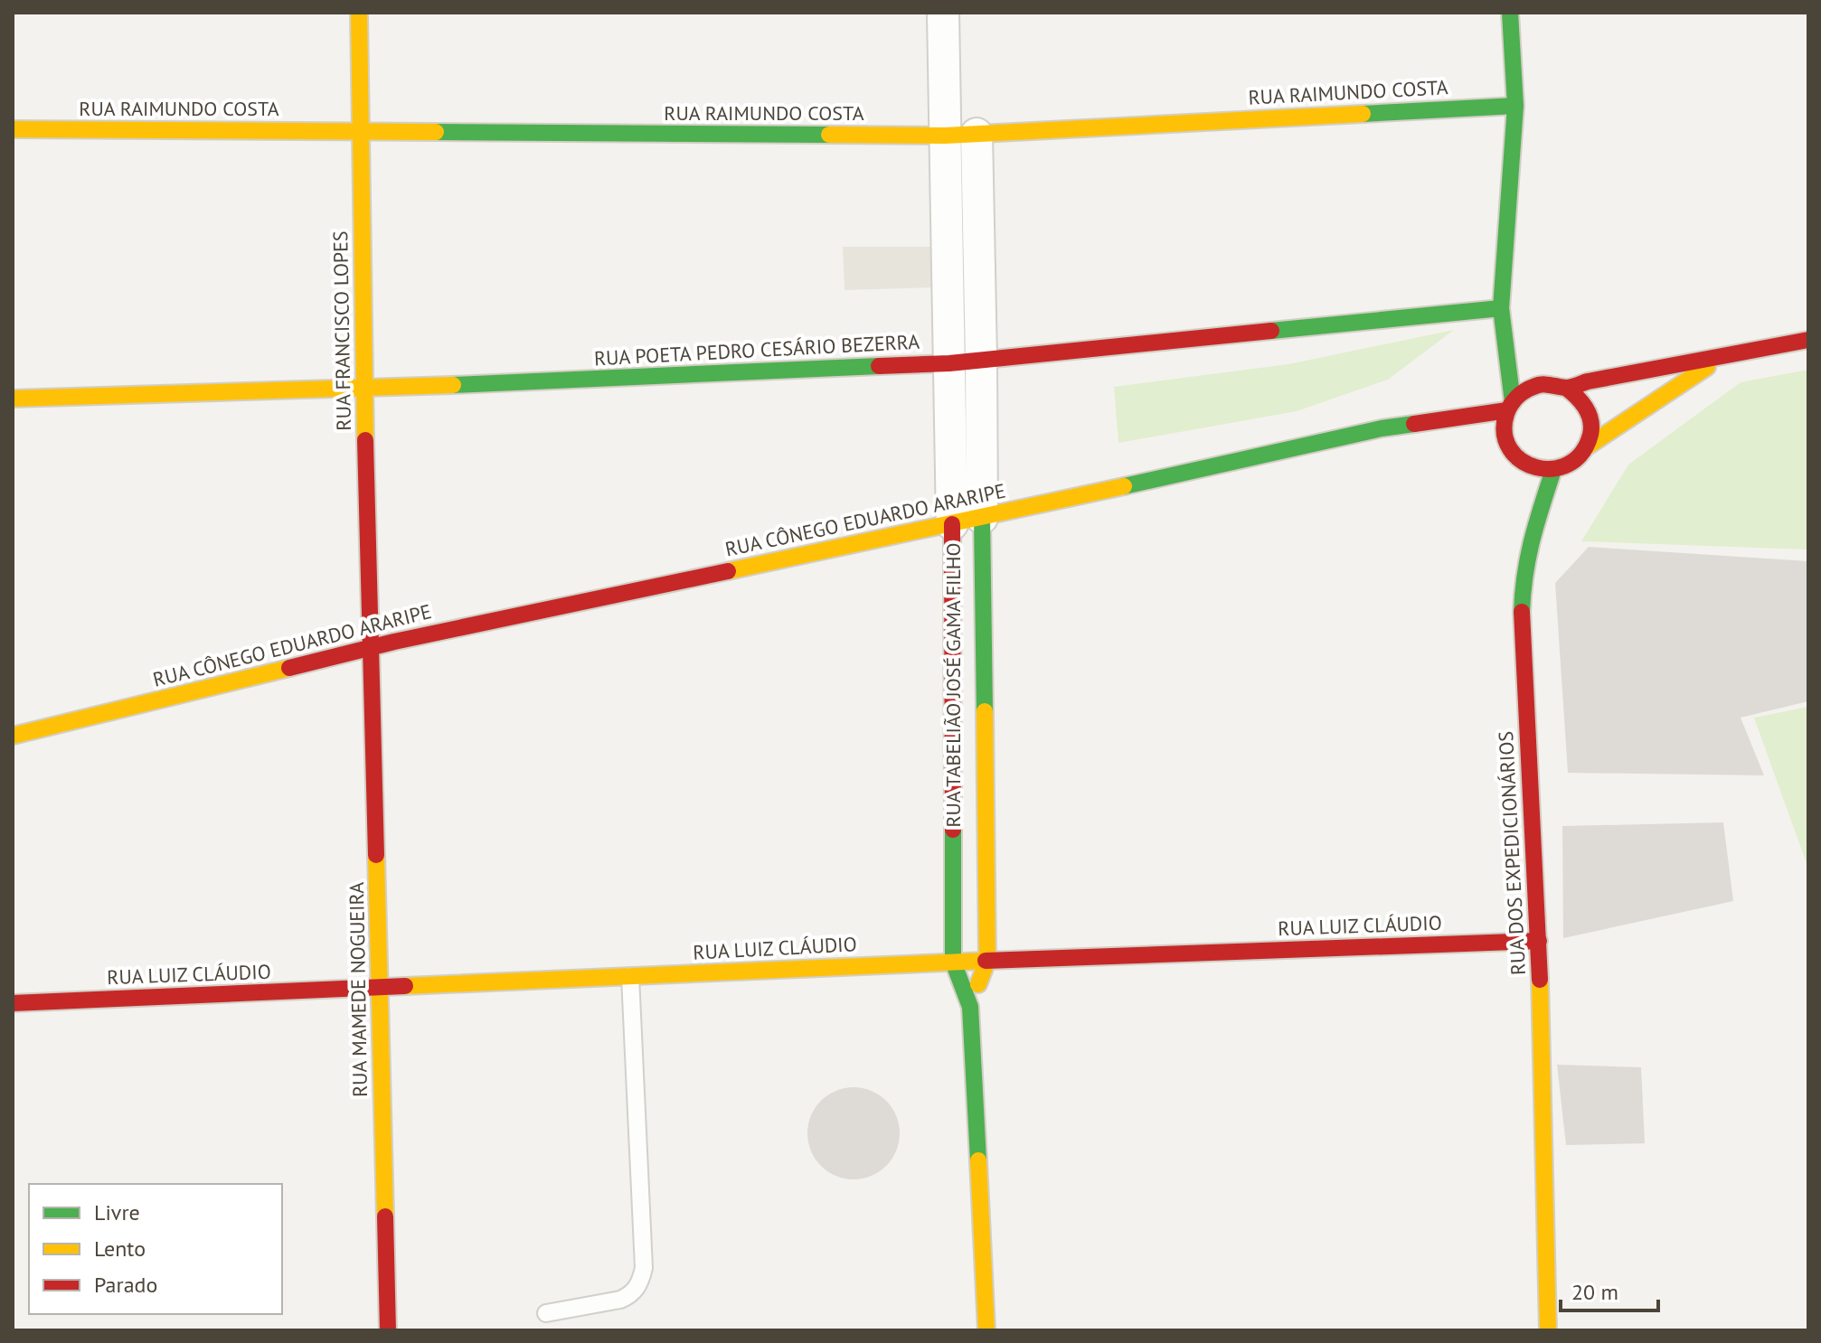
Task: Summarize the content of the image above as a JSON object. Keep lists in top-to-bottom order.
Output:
{
  "streets": {
    "main road": [
      "RUA RAIMUNDO COSTA",
      "RUA FRANCISCO LOPES",
      "RUA POETA PEDRO CESÁRIO BEZERRA",
      "RUA CÔNEGO EDUARDO ARARIPE",
      "RUA TABELIÃO JOSÉ GAMA FILHO",
      "RUA DOS EXPEDICIONÁRIOS",
      "RUA LUIZ CLÁUDIO",
      "RUA MAMEDE NOGUEIRA"
    ]
  },
  "crossings": [
    ["RUA RAIMUNDO COSTA", "RUA FRANCISCO LOPES"],
    ["RUA RAIMUNDO COSTA", "RUA TABELIÃO JOSÉ GAMA FILHO"],
    ["RUA FRANCISCO LOPES", "RUA POETA PEDRO CESÁRIO BEZERRA"],
    ["RUA FRANCISCO LOPES", "RUA CÔNEGO EDUARDO ARARIPE"],
    ["RUA FRANCISCO LOPES", "RUA MAMEDE NOGUEIRA"],
    ["RUA POETA PEDRO CESÁRIO BEZERRA", "RUA TABELIÃO JOSÉ GAMA FILHO"],
    ["RUA CÔNEGO EDUARDO ARARIPE", "RUA TABELIÃO JOSÉ GAMA FILHO"],
    ["RUA CÔNEGO EDUARDO ARARIPE", "RUA DOS EXPEDICIONÁRIOS"],
    ["RUA CÔNEGO EDUARDO ARARIPE", "RUA MAMEDE NOGUEIRA"],
    ["RUA TABELIÃO JOSÉ GAMA FILHO", "RUA LUIZ CLÁUDIO"],
    ["RUA DOS EXPEDICIONÁRIOS", "RUA LUIZ CLÁUDIO"],
    ["RUA LUIZ CLÁUDIO", "RUA MAMEDE NOGUEIRA"]
  ],
  "legend": ["Livre", "Lento", "Parado"],
  "scale_bar": "20 m"
}
